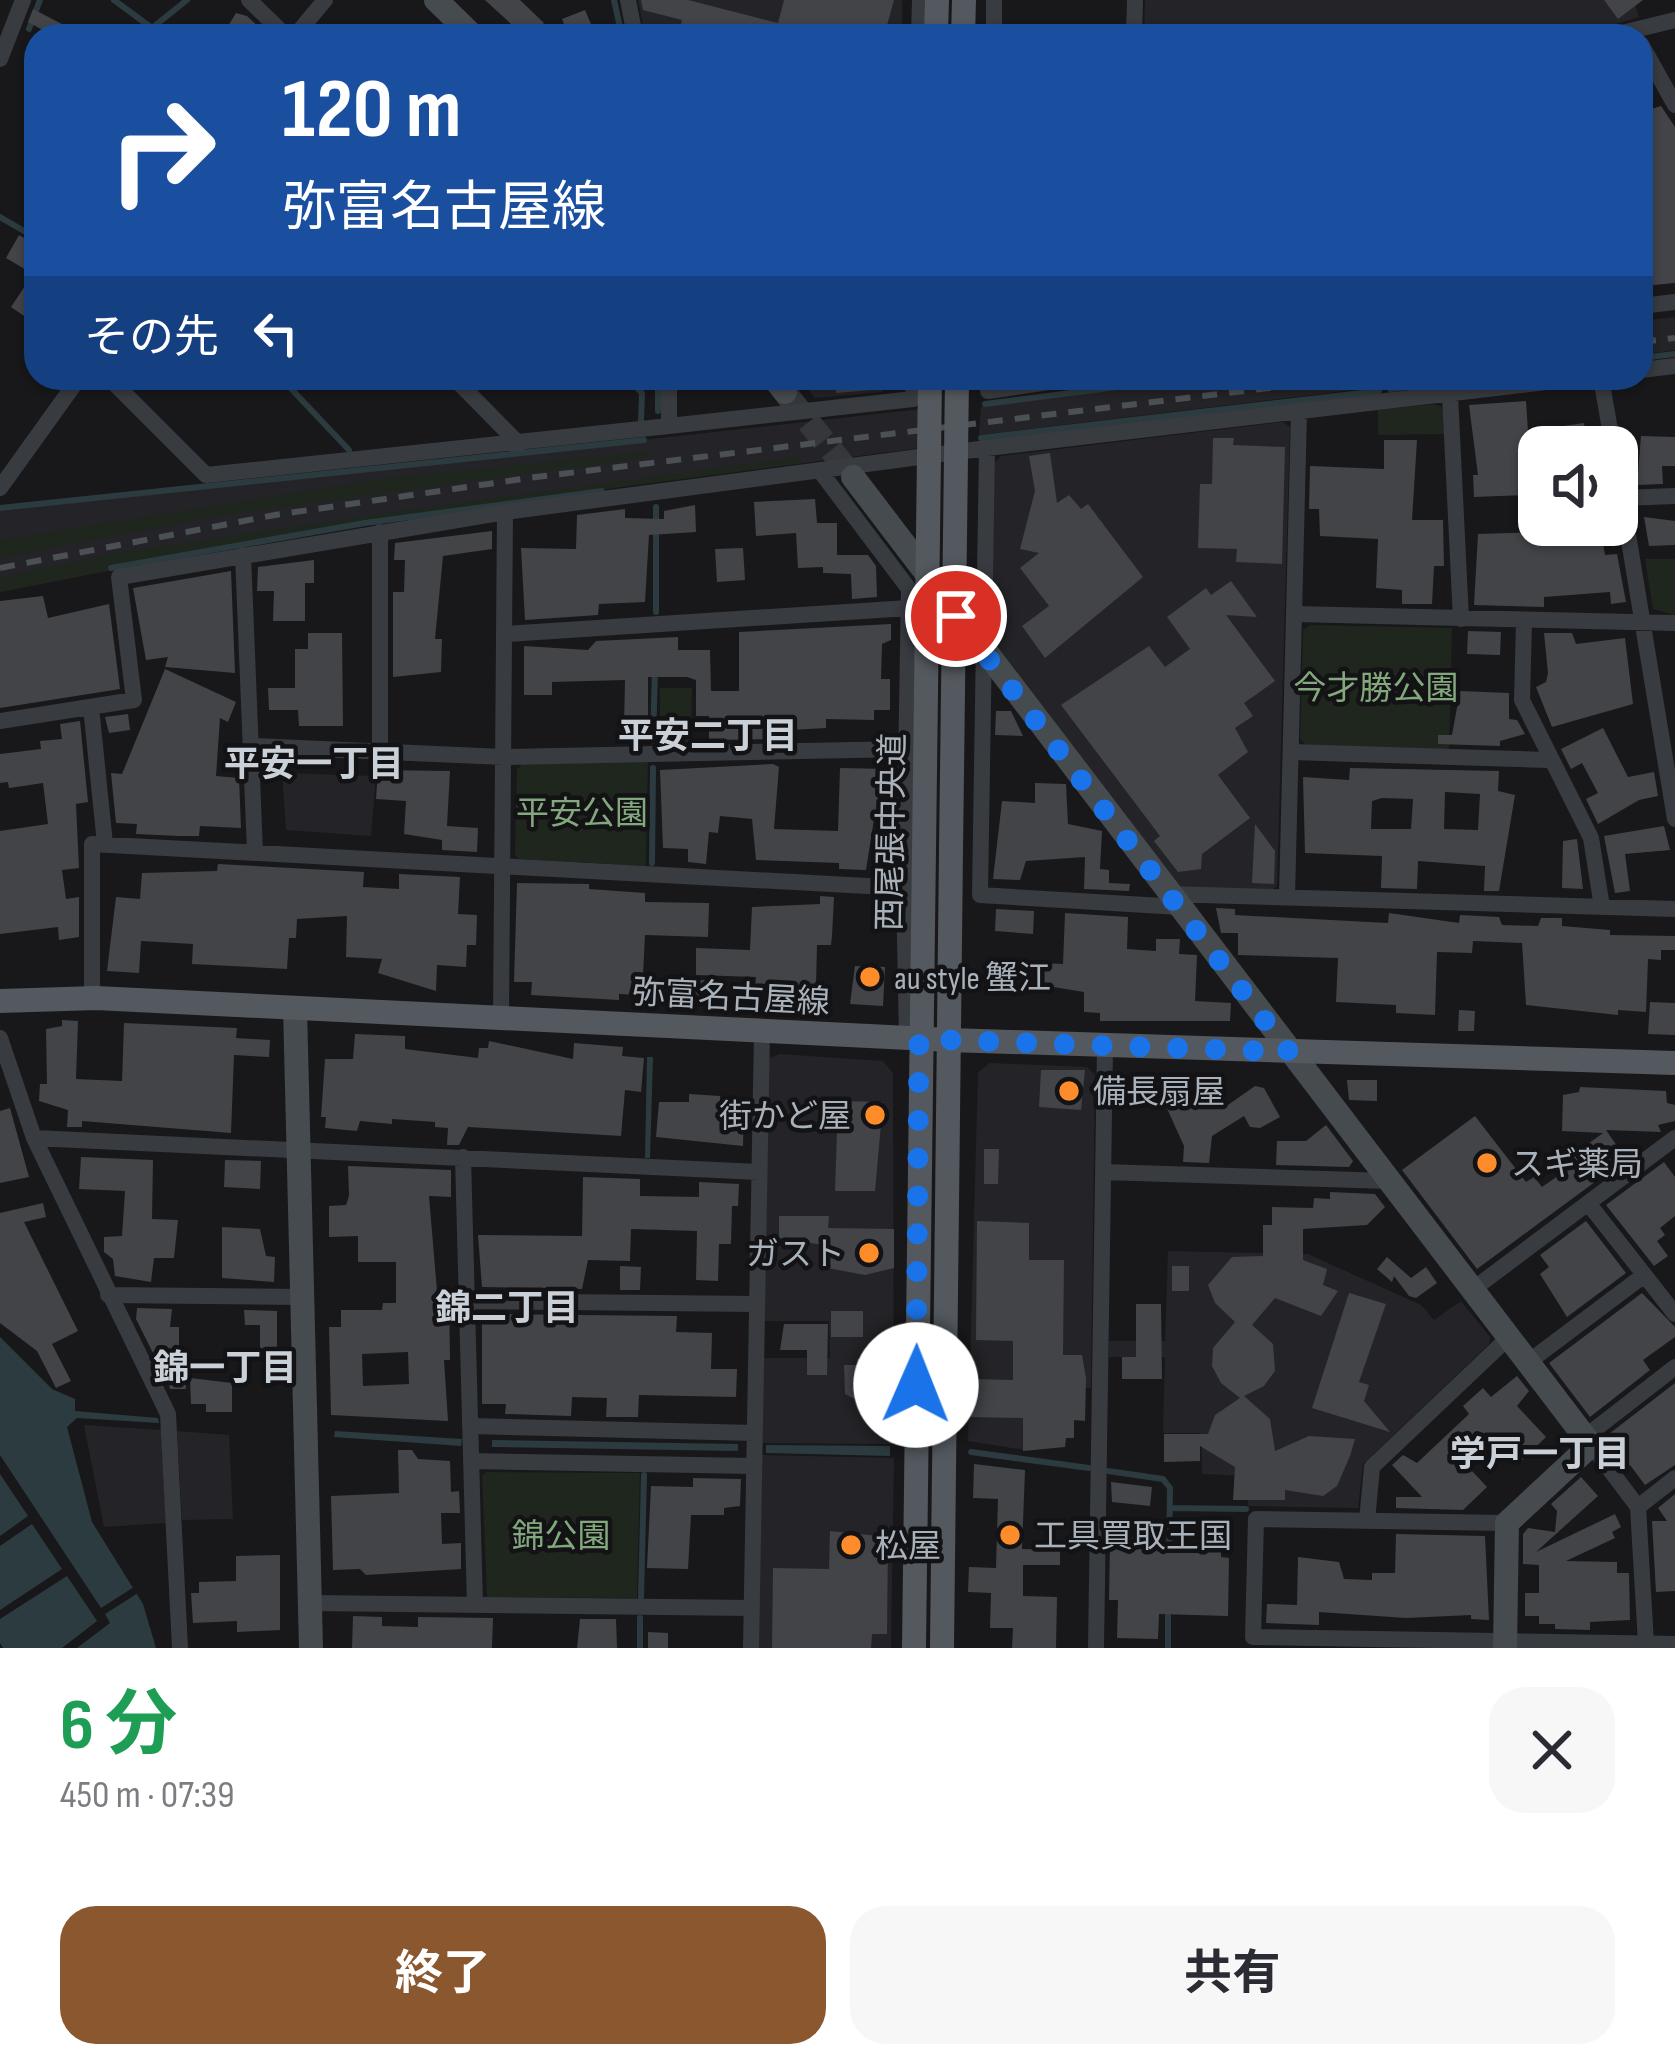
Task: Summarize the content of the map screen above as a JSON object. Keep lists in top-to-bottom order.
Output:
{
  "streets": {
    "main road": ["西尾張中央道", "弥富名古屋線"]
  },
  "crossings": [
    ["西尾張中央道", "弥富名古屋線"]
  ],
  "districts": [
    "平安二丁目",
    "平安一丁目",
    "錦二丁目",
    "錦一丁目",
    "学戸一丁目"
  ],
  "parks": ["今才勝公園", "平安公園", "錦公園"],
  "places": [
    "au style 蟹江",
    "備長扇屋",
    "街かど屋",
    "スギ薬局",
    "ガスト",
    "工具買取王国",
    "松屋"
  ],
  "page": {
    "turn": ["120 m", "弥富名古屋線"],
    "then": "その先",
    "heading": ["6 分", "450 m · 07:39"],
    "buttons": ["終了", "共有"]
  }
}
